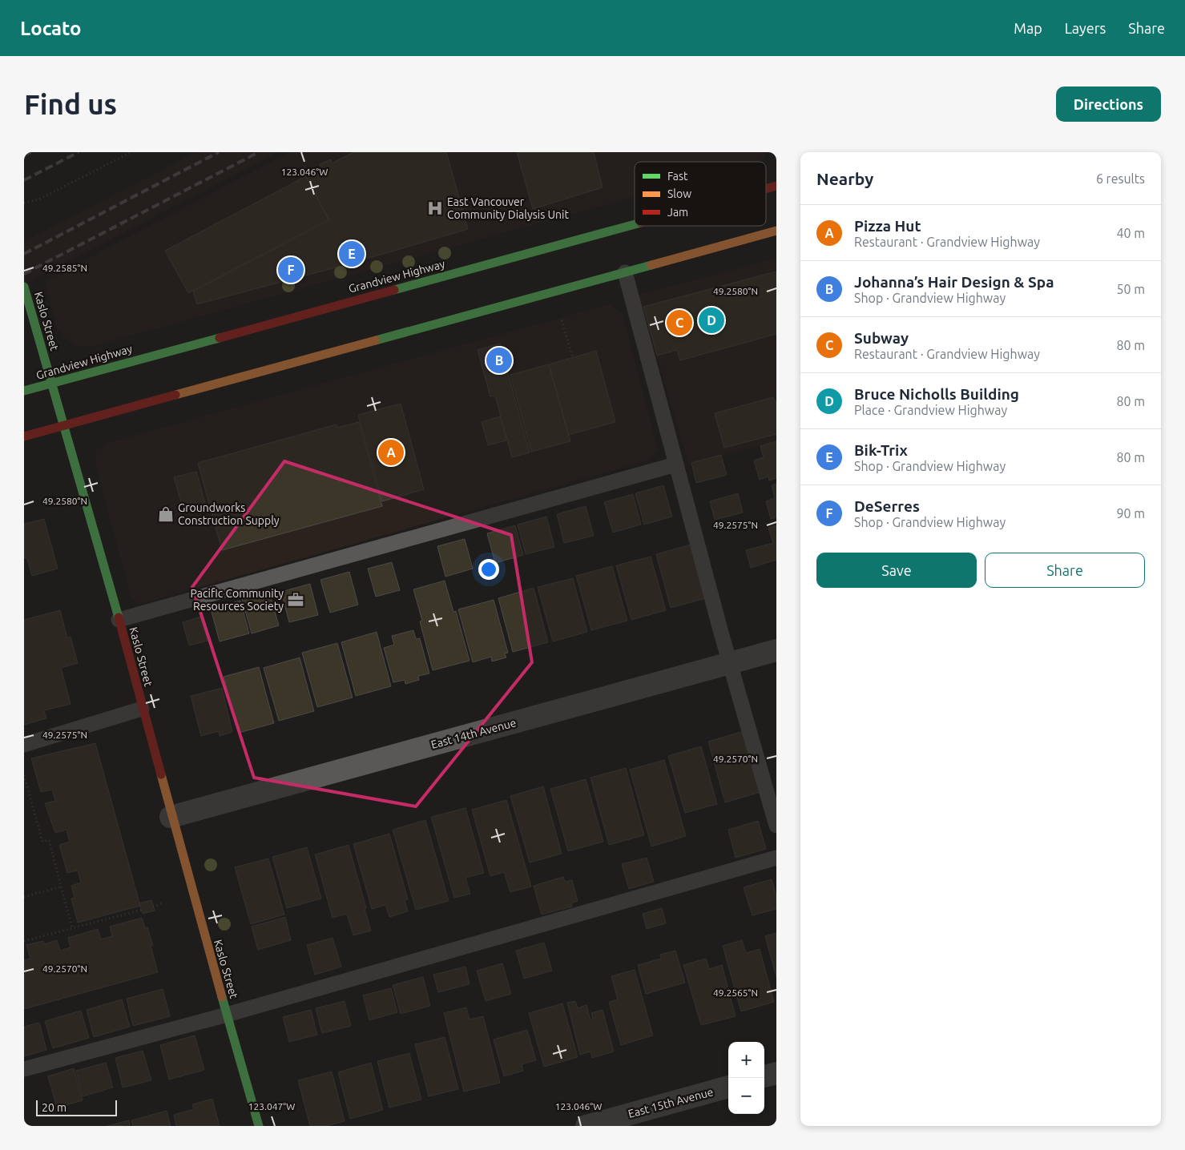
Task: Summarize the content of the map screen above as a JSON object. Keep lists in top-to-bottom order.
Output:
{
  "streets": {
    "main road": ["Grandview Highway", "Kaslo Street"],
    "street": ["East 14th Avenue", "East 15th Avenue"]
  },
  "crossings": [
    ["Grandview Highway", "Kaslo Street"],
    ["Kaslo Street", "East 14th Avenue"]
  ],
  "places": {
    "hospital": ["East Vancouver Community Dialysis Unit"],
    "shop": ["Groundworks Construction Supply"],
    "office": ["Pacific Community Resources Society"]
  },
  "legend": ["Fast", "Slow", "Jam"],
  "scale_bar": "20 m",
  "page": {
    "header": "Locato",
    "nav": ["Map", "Layers", "Share"],
    "buttons": [
      "Directions",
      ["Save", "Share"]
    ],
    "title": "Find us",
    "heading": ["Nearby", "6 results"],
    "list": [
      {
        "mark": "A",
        "name": "Pizza Hut",
        "note": "Restaurant · Grandview Highway",
        "value": "40 m"
      },
      {
        "mark": "B",
        "name": "Johanna’s Hair Design & Spa",
        "note": "Shop · Grandview Highway",
        "value": "50 m"
      },
      {
        "mark": "C",
        "name": "Subway",
        "note": "Restaurant · Grandview Highway",
        "value": "80 m"
      },
      {
        "mark": "D",
        "name": "Bruce Nicholls Building",
        "note": "Place · Grandview Highway",
        "value": "80 m"
      },
      {
        "mark": "E",
        "name": "Bik-Trix",
        "note": "Shop · Grandview Highway",
        "value": "80 m"
      },
      {
        "mark": "F",
        "name": "DeSerres",
        "note": "Shop · Grandview Highway",
        "value": "90 m"
      }
    ],
    "pins": [
      "E",
      "F",
      "D",
      "C",
      "B",
      "A"
    ],
    "map_buttons": ["+", "−"],
    "scale": "20 m"
  },
  "coordinates": [
    "123.046°W",
    "49.2585°N",
    "49.2580°N",
    "49.2575°N",
    "49.2570°N",
    "49.2565°N",
    "123.047°W"
  ]
}
